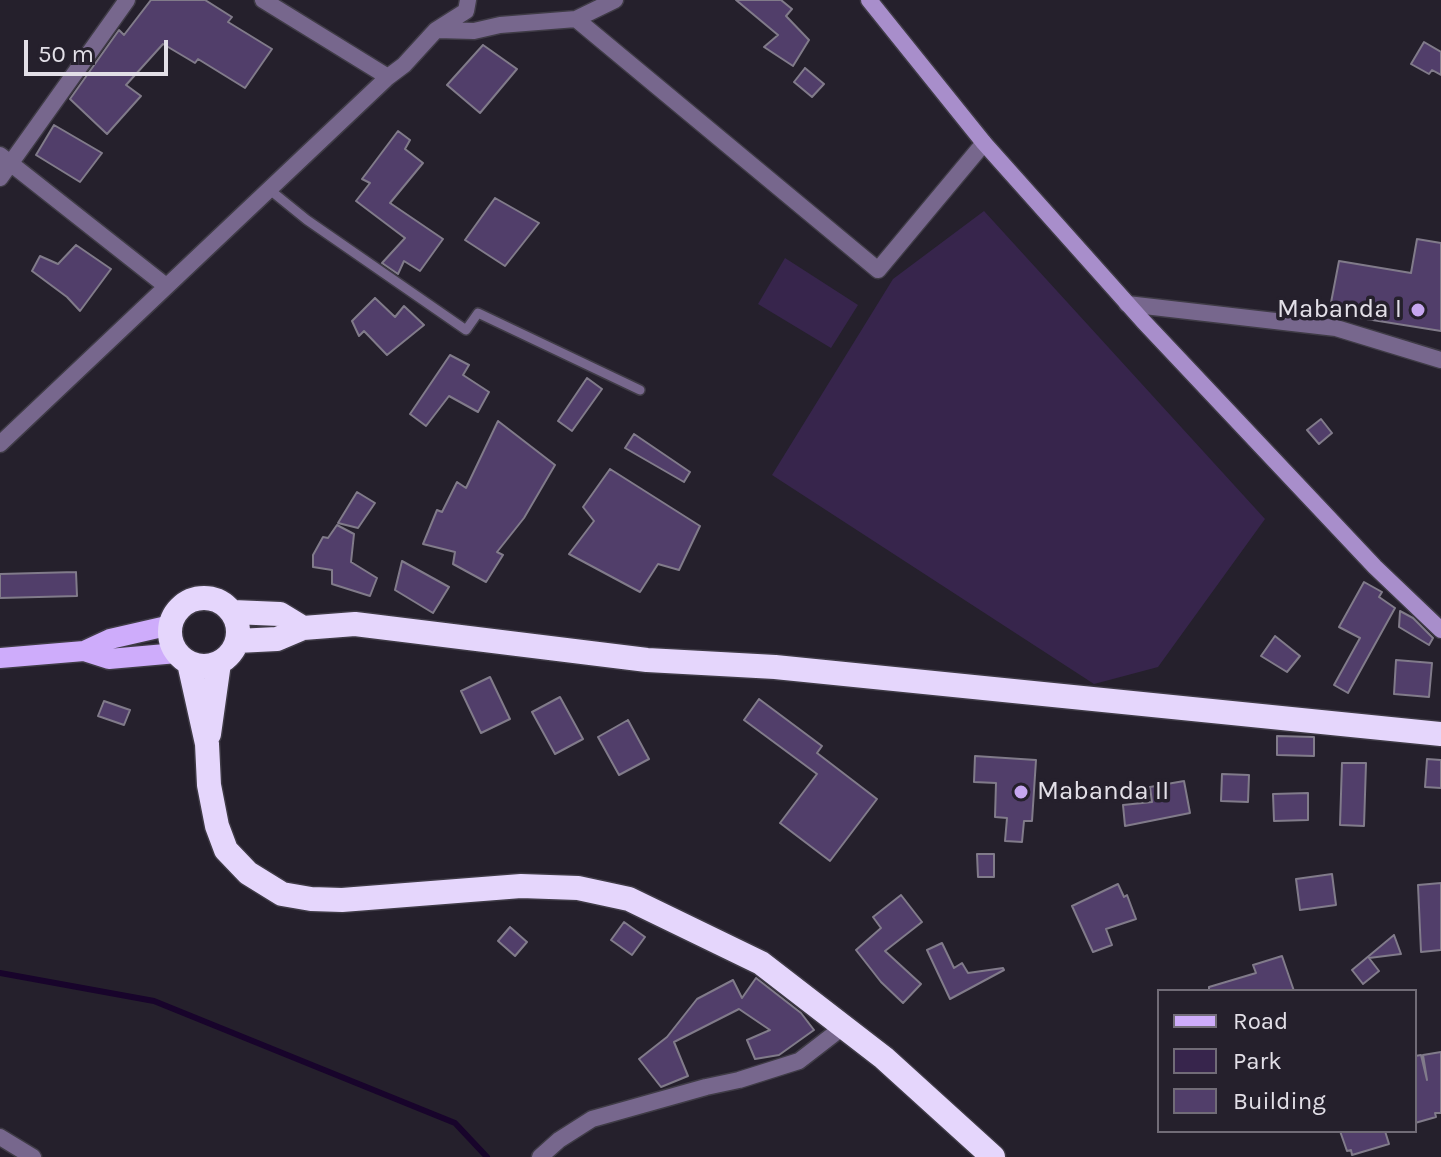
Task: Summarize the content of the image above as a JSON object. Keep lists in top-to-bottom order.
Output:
{
  "places": ["Mabanda I", "Mabanda II"],
  "legend": ["Road", "Park", "Building"],
  "scale_bar": "50 m"
}
